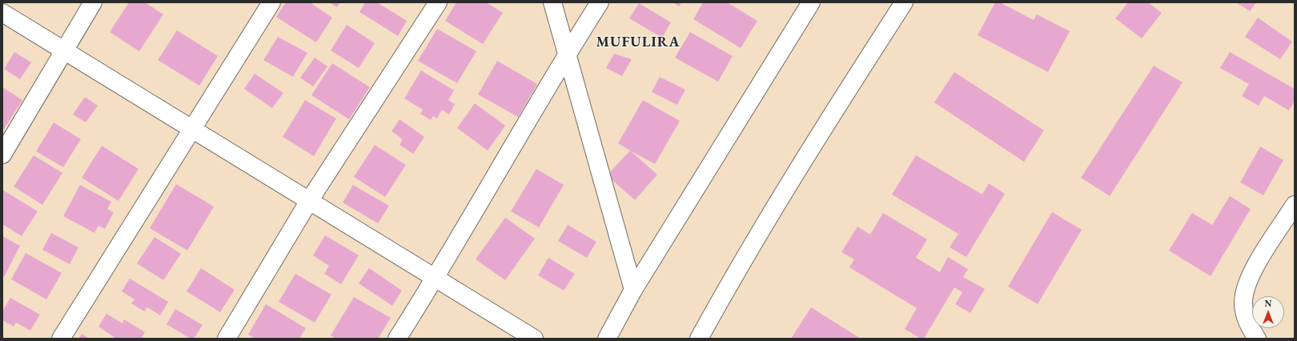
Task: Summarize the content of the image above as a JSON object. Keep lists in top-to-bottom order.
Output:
{
  "districts": ["MUFULIRA"],
  "north": "top"
}
